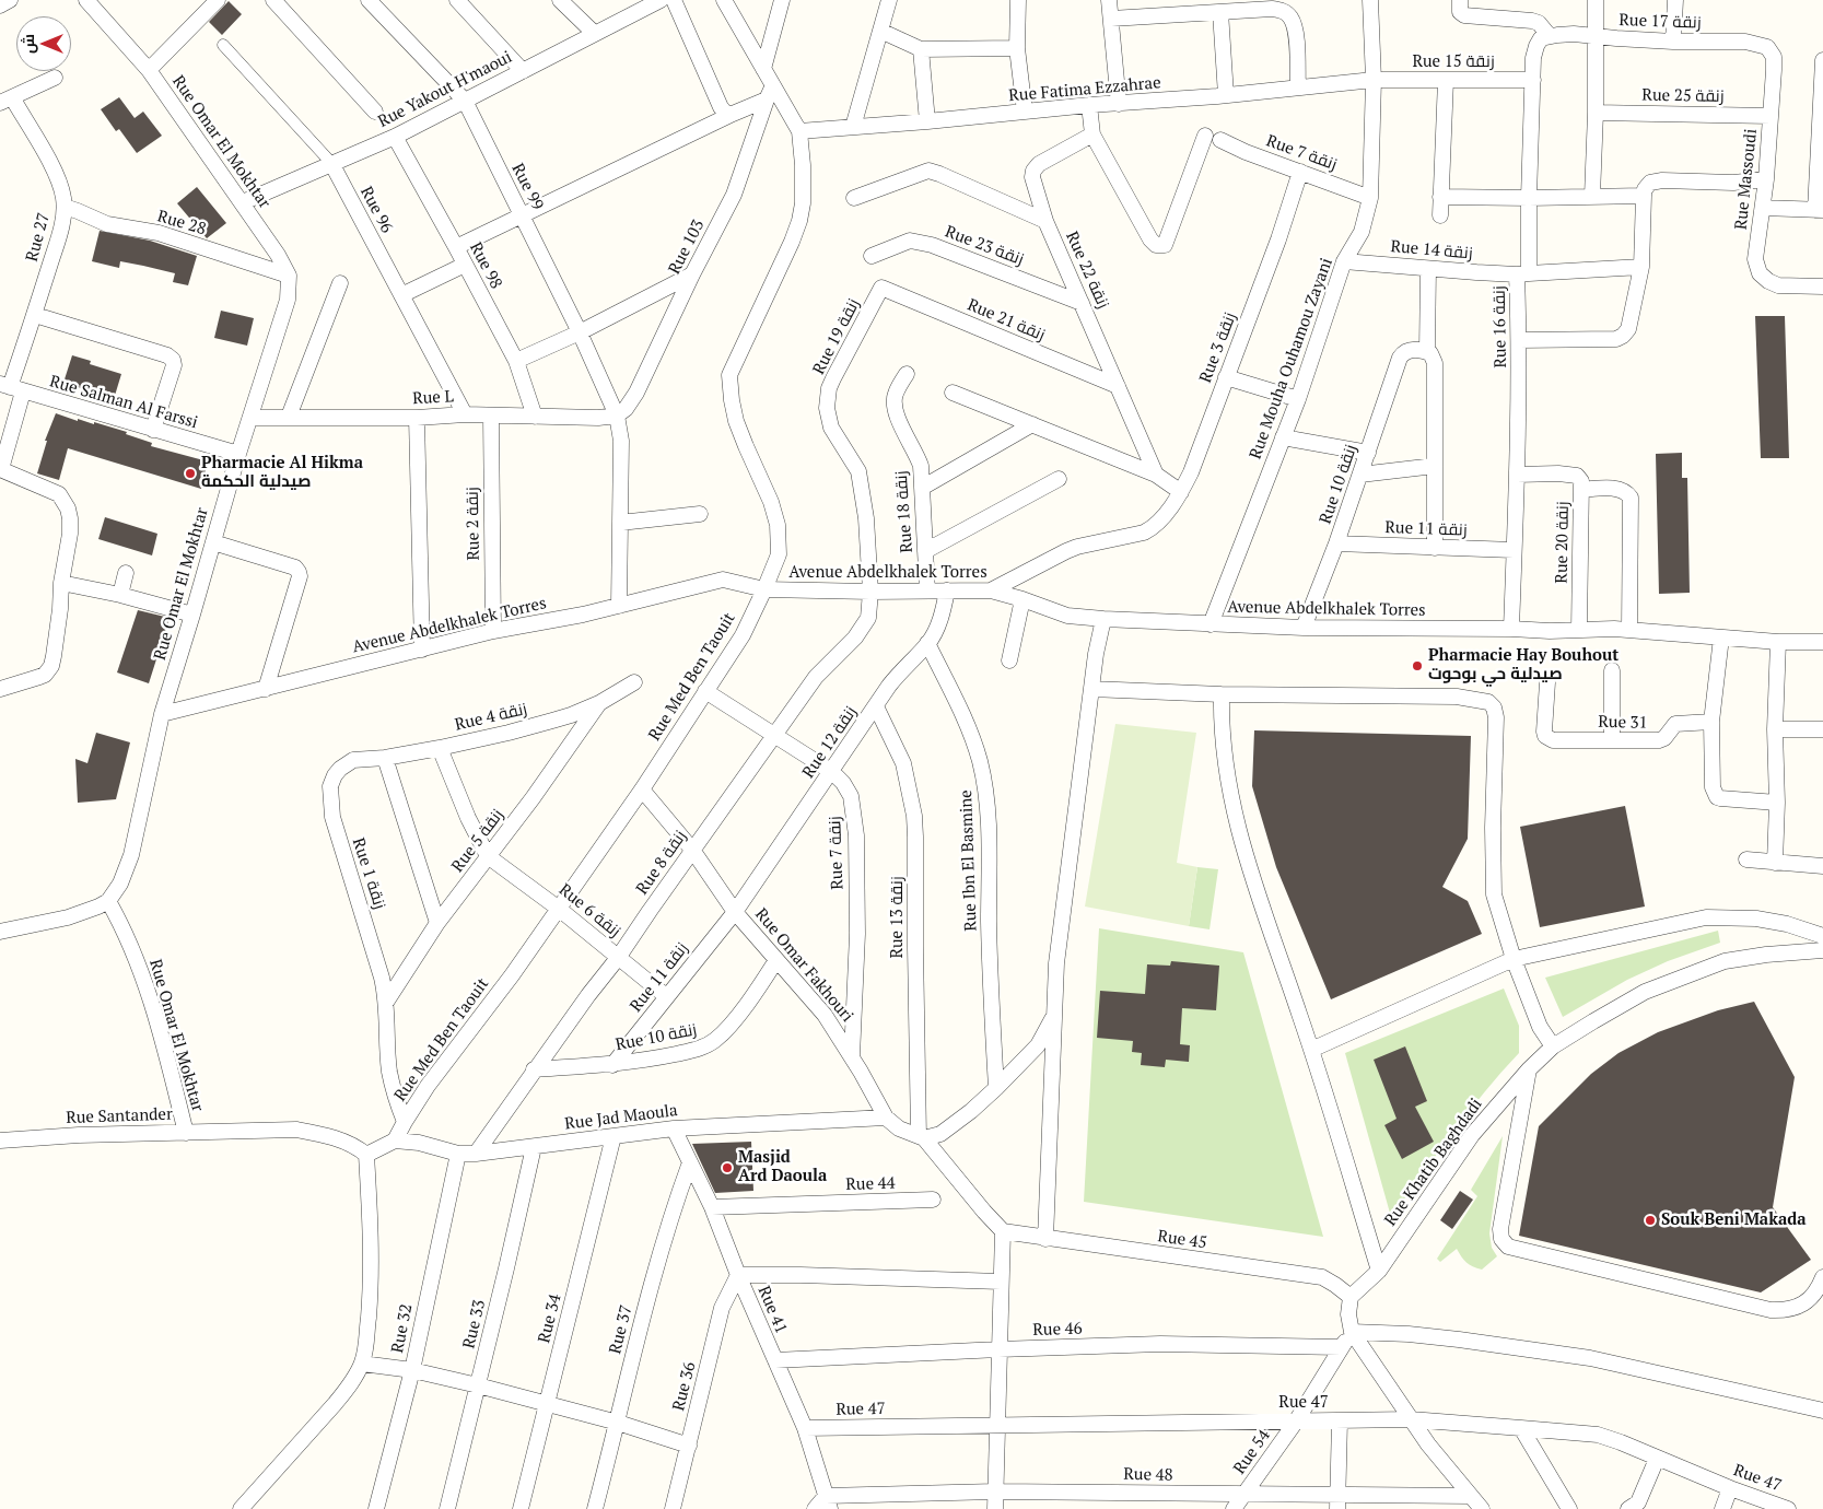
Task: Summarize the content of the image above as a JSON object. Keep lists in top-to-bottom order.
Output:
{
  "streets": {
    "street": [
      "Rue 17 زنقة",
      "Rue 15 زنقة",
      "Rue Yakout H'maoui",
      "Rue Fatima Ezzahrae",
      "Rue 25 زنقة",
      "Rue Omar El Mokhtar",
      "Rue 7 زنقة",
      "Rue Massoudi",
      "Rue 99",
      "Rue 96",
      "Rue 28",
      "Rue 27",
      "Rue 23 زنقة",
      "Rue 103",
      "Rue 14 زنقة",
      "Rue 98",
      "Rue 22 زنقة",
      "Rue 21 زنقة",
      "Rue 16 زنقة",
      "Rue 19 زنقة",
      "Rue 3 زنقة",
      "Rue Mouha Ouhamou Zayani",
      "Rue L",
      "Rue Salman Al Farssi",
      "Rue 10 زنقة",
      "Rue 18 زنقة",
      "Rue 2 زنقة",
      "Rue 11 زنقة",
      "Rue 20 زنقة",
      "Avenue Abdelkhalek Torres",
      "Rue Med Ben Taouit",
      "Rue 4 زنقة",
      "Rue 31",
      "Rue 12 زنقة",
      "Rue 5 زنقة",
      "Rue Ibn El Basmine",
      "Rue 8 زنقة",
      "Rue 1 زنقة",
      "Rue 6 زنقة",
      "Rue 13 زنقة",
      "Rue Omar Fakhouri",
      "Rue Santander",
      "Rue Jad Maoula",
      "Rue Khatib Baghdadi",
      "Rue 44",
      "Rue 45",
      "Rue 41",
      "Rue 34",
      "Rue 33",
      "Rue 32",
      "Rue 37",
      "Rue 46",
      "Rue 36",
      "Rue 47",
      "Rue 54",
      "Rue 48"
    ]
  },
  "crossings": [
    ["Rue 17 زنقة", "Rue Massoudi"],
    ["Rue 17 زنقة", "Rue 16 زنقة"],
    ["Rue 15 زنقة", "Rue Fatima Ezzahrae"],
    ["Rue 15 زنقة", "Rue 16 زنقة"],
    ["Rue 15 زنقة", "Rue Mouha Ouhamou Zayani"],
    ["Rue Yakout H'maoui", "Rue Omar El Mokhtar"],
    ["Rue Yakout H'maoui", "Rue 99"],
    ["Rue Yakout H'maoui", "Rue 96"],
    ["Rue Yakout H'maoui", "Rue 98"],
    ["Rue Fatima Ezzahrae", "Rue Mouha Ouhamou Zayani"],
    ["Rue Fatima Ezzahrae", "Rue Med Ben Taouit"],
    ["Rue 25 زنقة", "Rue Massoudi"],
    ["Rue Omar El Mokhtar", "Rue 28"],
    ["Rue Omar El Mokhtar", "Rue L"],
    ["Rue Omar El Mokhtar", "Rue Salman Al Farssi"],
    ["Rue Omar El Mokhtar", "Avenue Abdelkhalek Torres"],
    ["Rue Omar El Mokhtar", "Rue Santander"],
    ["Rue 7 زنقة", "Rue 22 زنقة"],
    ["Rue 7 زنقة", "Rue 3 زنقة"],
    ["Rue 7 زنقة", "Rue Mouha Ouhamou Zayani"],
    ["Rue 7 زنقة", "Rue Med Ben Taouit"],
    ["Rue 7 زنقة", "Rue 12 زنقة"],
    ["Rue 7 زنقة", "Rue 8 زنقة"],
    ["Rue 7 زنقة", "Rue Omar Fakhouri"],
    ["Rue 99", "Rue 103"],
    ["Rue 99", "Rue L"],
    ["Rue 99", "Avenue Abdelkhalek Torres"],
    ["Rue 96", "Rue L"],
    ["Rue 28", "Rue 27"],
    ["Rue 27", "Rue Salman Al Farssi"],
    ["Rue 23 زنقة", "Rue 22 زنقة"],
    ["Rue 103", "Rue L"],
    ["Rue 103", "Rue Med Ben Taouit"],
    ["Rue 14 زنقة", "Rue 16 زنقة"],
    ["Rue 14 زنقة", "Rue Mouha Ouhamou Zayani"],
    ["Rue 98", "Rue L"],
    ["Rue 22 زنقة", "Rue 21 زنقة"],
    ["Rue 21 زنقة", "Rue 19 زنقة"],
    ["Rue 16 زنقة", "Rue 11 زنقة"],
    ["Rue 16 زنقة", "Rue 20 زنقة"],
    ["Rue 16 زنقة", "Avenue Abdelkhalek Torres"],
    ["Rue 19 زنقة", "Avenue Abdelkhalek Torres"],
    ["Rue 19 زنقة", "Rue 8 زنقة"],
    ["Rue 3 زنقة", "Avenue Abdelkhalek Torres"],
    ["Rue Mouha Ouhamou Zayani", "Avenue Abdelkhalek Torres"],
    ["Rue L", "Rue 2 زنقة"],
    ["Rue 10 زنقة", "Rue 11 زنقة"],
    ["Rue 10 زنقة", "Avenue Abdelkhalek Torres"],
    ["Rue 10 زنقة", "Rue 8 زنقة"],
    ["Rue 10 زنقة", "Rue Omar Fakhouri"],
    ["Rue 18 زنقة", "Avenue Abdelkhalek Torres"],
    ["Rue 2 زنقة", "Avenue Abdelkhalek Torres"],
    ["Rue 11 زنقة", "Rue 12 زنقة"],
    ["Rue 11 زنقة", "Rue 6 زنقة"],
    ["Rue 11 زنقة", "Rue Omar Fakhouri"],
    ["Rue 20 زنقة", "Avenue Abdelkhalek Torres"],
    ["Avenue Abdelkhalek Torres", "Rue Med Ben Taouit"],
    ["Avenue Abdelkhalek Torres", "Rue 12 زنقة"],
    ["Avenue Abdelkhalek Torres", "Rue 8 زنقة"],
    ["Rue Med Ben Taouit", "Rue 1 زنقة"],
    ["Rue Med Ben Taouit", "Rue 6 زنقة"],
    ["Rue Med Ben Taouit", "Rue Omar Fakhouri"],
    ["Rue Med Ben Taouit", "Rue Jad Maoula"],
    ["Rue 4 زنقة", "Rue 5 زنقة"],
    ["Rue 4 زنقة", "Rue 1 زنقة"],
    ["Rue 12 زنقة", "Rue Ibn El Basmine"],
    ["Rue 12 زنقة", "Rue 13 زنقة"],
    ["Rue 12 زنقة", "Rue Omar Fakhouri"],
    ["Rue 5 زنقة", "Rue 1 زنقة"],
    ["Rue 5 زنقة", "Rue 6 زنقة"],
    ["Rue 8 زنقة", "Rue 6 زنقة"],
    ["Rue 8 زنقة", "Rue Omar Fakhouri"],
    ["Rue 8 زنقة", "Rue Jad Maoula"],
    ["Rue 13 زنقة", "Rue Omar Fakhouri"],
    ["Rue Omar Fakhouri", "Rue Jad Maoula"],
    ["Rue Omar Fakhouri", "Rue 45"],
    ["Rue Jad Maoula", "Rue 41"],
    ["Rue Jad Maoula", "Rue 34"],
    ["Rue Jad Maoula", "Rue 33"],
    ["Rue Jad Maoula", "Rue 32"],
    ["Rue Khatib Baghdadi", "Rue 45"],
    ["Rue 44", "Rue 41"],
    ["Rue 41", "Rue 37"],
    ["Rue 41", "Rue 46"],
    ["Rue 41", "Rue 36"],
    ["Rue 41", "Rue 47"],
    ["Rue 41", "Rue 48"],
    ["Rue 46", "Rue 54"],
    ["Rue 47", "Rue 54"],
    ["Rue 54", "Rue 48"]
  ],
  "places": [
    "Pharmacie Al Hikma صيدلية الحكمة",
    "Pharmacie Hay Bouhout صيدلية حي بوحوت",
    "Masjid Ard Daoula",
    "Souk Beni Makada"
  ],
  "north": "left"
}
